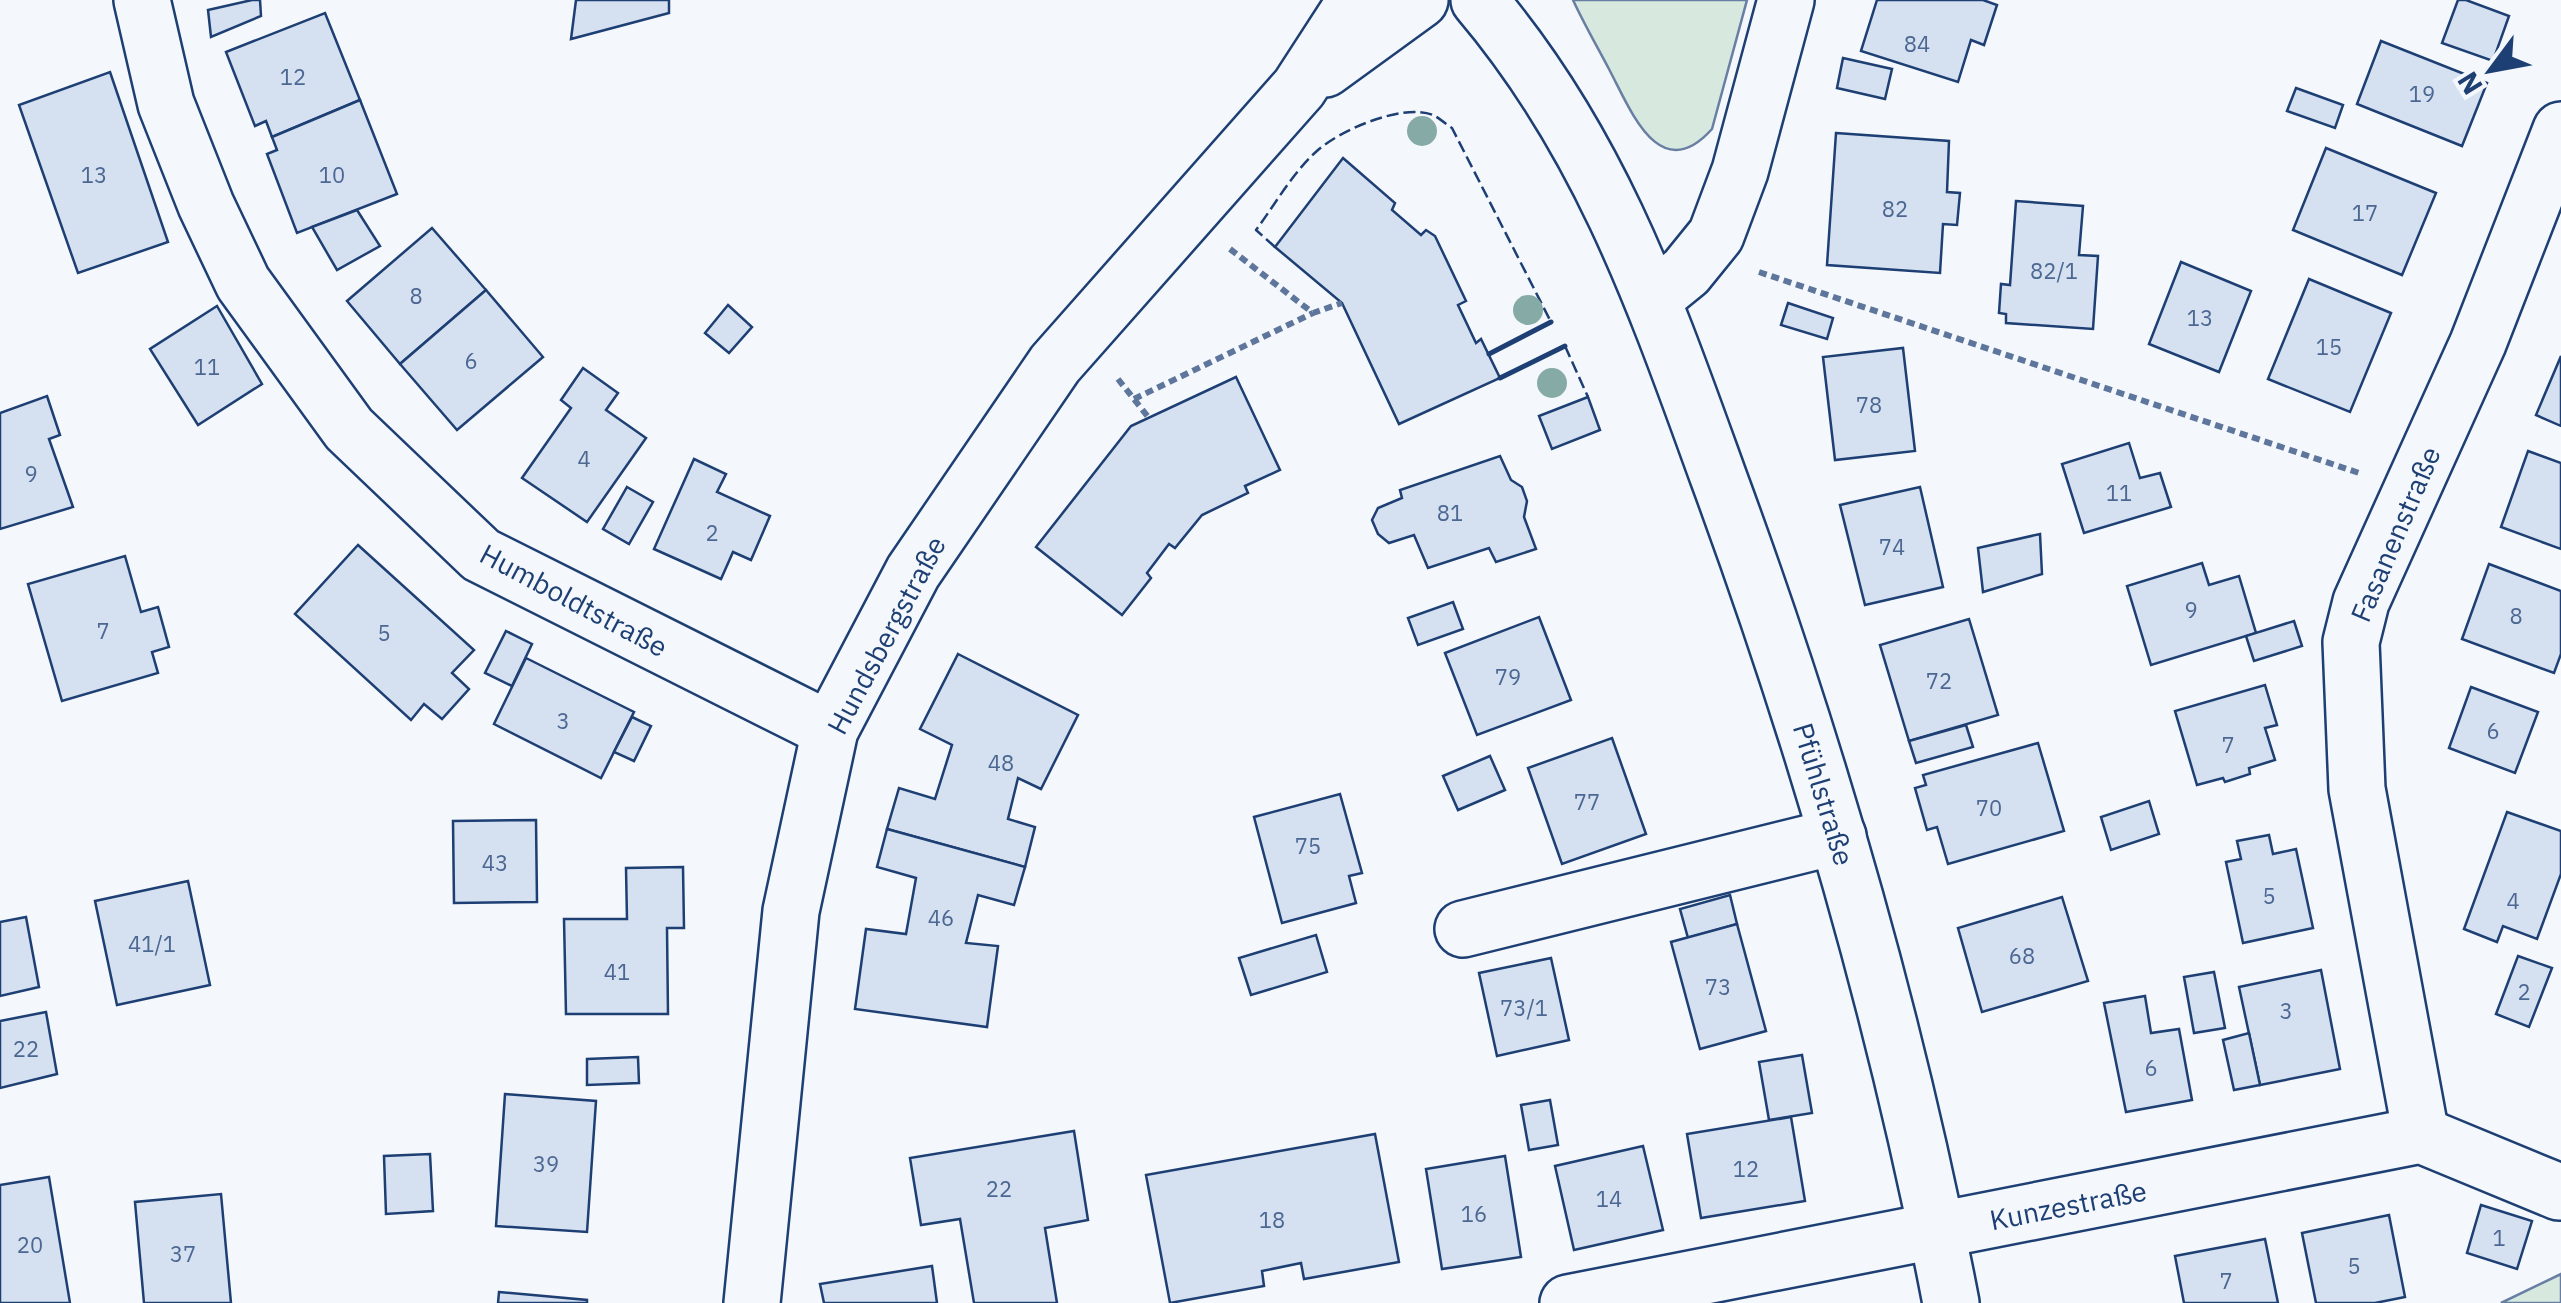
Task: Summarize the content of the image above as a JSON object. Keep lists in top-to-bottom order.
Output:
{
  "streets": {
    "street": [
      "Fasanenstraße",
      "Humboldtstraße",
      "Hundsbergstraße",
      "Pfühlstraße",
      "Kunzestraße"
    ]
  },
  "crossings": [
    ["Fasanenstraße", "Kunzestraße"],
    ["Humboldtstraße", "Hundsbergstraße"],
    ["Pfühlstraße", "Kunzestraße"]
  ],
  "house_numbers": [
    "84",
    "12",
    "19",
    "13",
    "10",
    "82",
    "17",
    "82/1",
    "8",
    "13",
    "15",
    "6",
    "11",
    "78",
    "4",
    "9",
    "11",
    "81",
    "2",
    "74",
    "9",
    "8",
    "7",
    "5",
    "79",
    "72",
    "3",
    "6",
    "7",
    "48",
    "77",
    "70",
    "75",
    "43",
    "5",
    "4",
    "46",
    "41/1",
    "68",
    "41",
    "73",
    "2",
    "73/1",
    "3",
    "22",
    "6",
    "39",
    "12",
    "22",
    "14",
    "16",
    "18",
    "1",
    "20",
    "37",
    "5",
    "7"
  ],
  "north": "bottom left"
}
